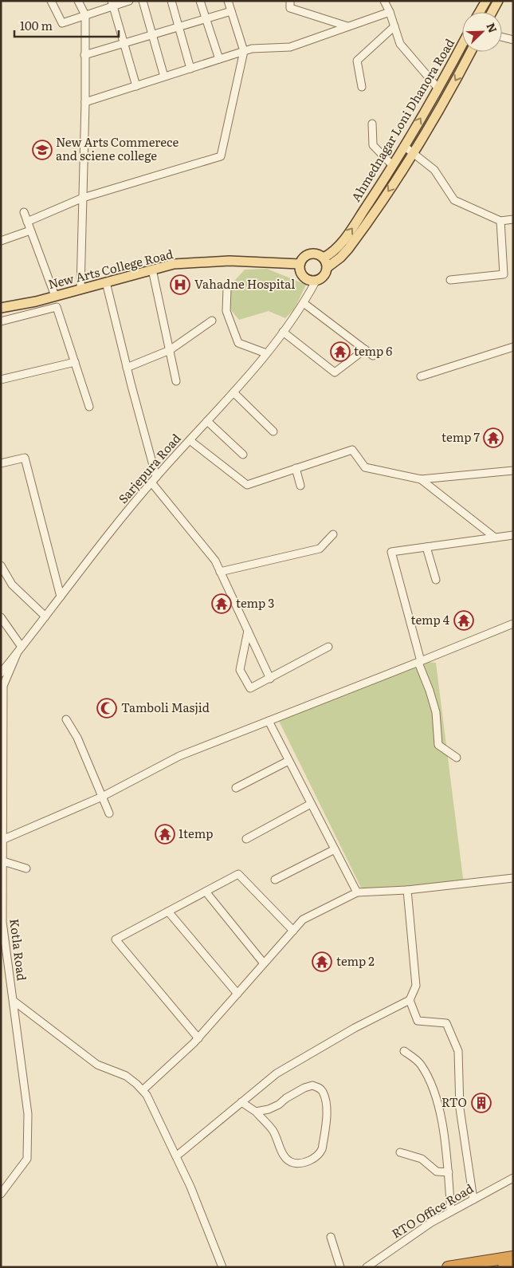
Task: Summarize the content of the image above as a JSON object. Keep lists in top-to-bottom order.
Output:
{
  "streets": {
    "main road": ["Ahmednagar Loni Dhanora Road", "New Arts College Road"],
    "street": ["Sarjepura Road", "Kotla Road", "RTO Office Road"]
  },
  "crossings": [
    ["Ahmednagar Loni Dhanora Road", "New Arts College Road"],
    ["Ahmednagar Loni Dhanora Road", "Sarjepura Road"],
    ["New Arts College Road", "Sarjepura Road"],
    ["Sarjepura Road", "Kotla Road"]
  ],
  "places": {
    "school or university": ["New Arts Commerece and sciene college"],
    "hospital": ["Vahadne Hospital"],
    "temple": [
      "temp 6",
      "temp 7",
      "temp 3",
      "temp 4",
      "1temp",
      "temp 2"
    ],
    "mosque": ["Tamboli Masjid"],
    "building": ["RTO"]
  },
  "scale_bar": "100 m",
  "north": "top right"
}
